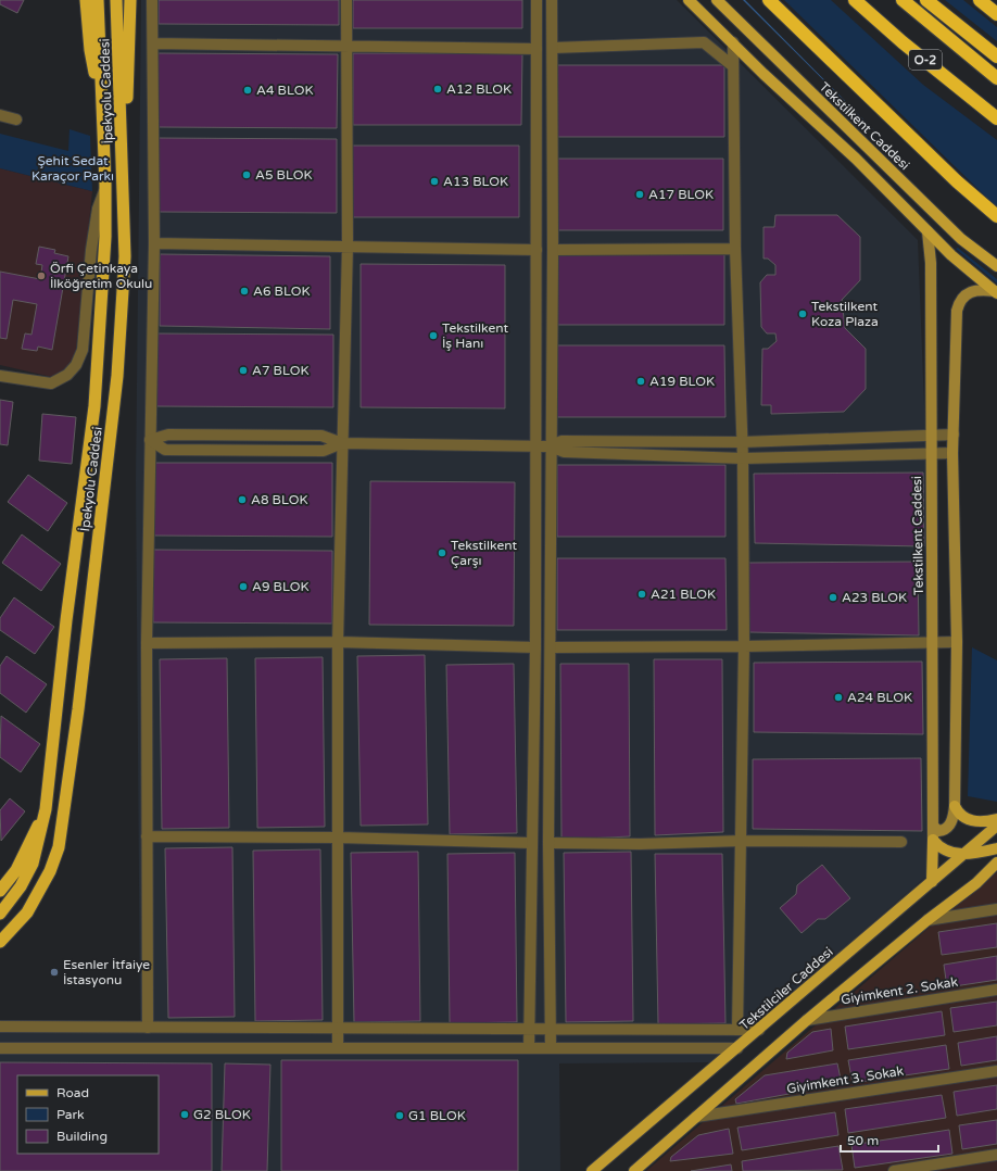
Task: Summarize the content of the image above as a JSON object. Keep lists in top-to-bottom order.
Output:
{
  "streets": {
    "highway": ["O-2", "İpekyolu Caddesi"],
    "main road": ["Tekstilkent Caddesi", "Tekstilciler Caddesi"],
    "street": ["Giyimkent 2. Sokak", "Giyimkent 3. Sokak"]
  },
  "parks": ["Şehit Sedat Karaçor Parkı"],
  "places": [
    "A12 BLOK",
    "A4 BLOK",
    "A5 BLOK",
    "A13 BLOK",
    "A17 BLOK",
    "Örfi Çetinkaya İlköğretim Okulu",
    "A6 BLOK",
    "Tekstilkent Koza Plaza",
    "Tekstilkent İş Hanı",
    "A7 BLOK",
    "A19 BLOK",
    "A8 BLOK",
    "Tekstilkent Çarşı",
    "A9 BLOK",
    "A21 BLOK",
    "A23 BLOK",
    "A24 BLOK",
    "Esenler İtfaiye İstasyonu",
    "G2 BLOK",
    "G1 BLOK"
  ],
  "legend": ["Road", "Park", "Building"],
  "scale_bar": "50 m"
}
